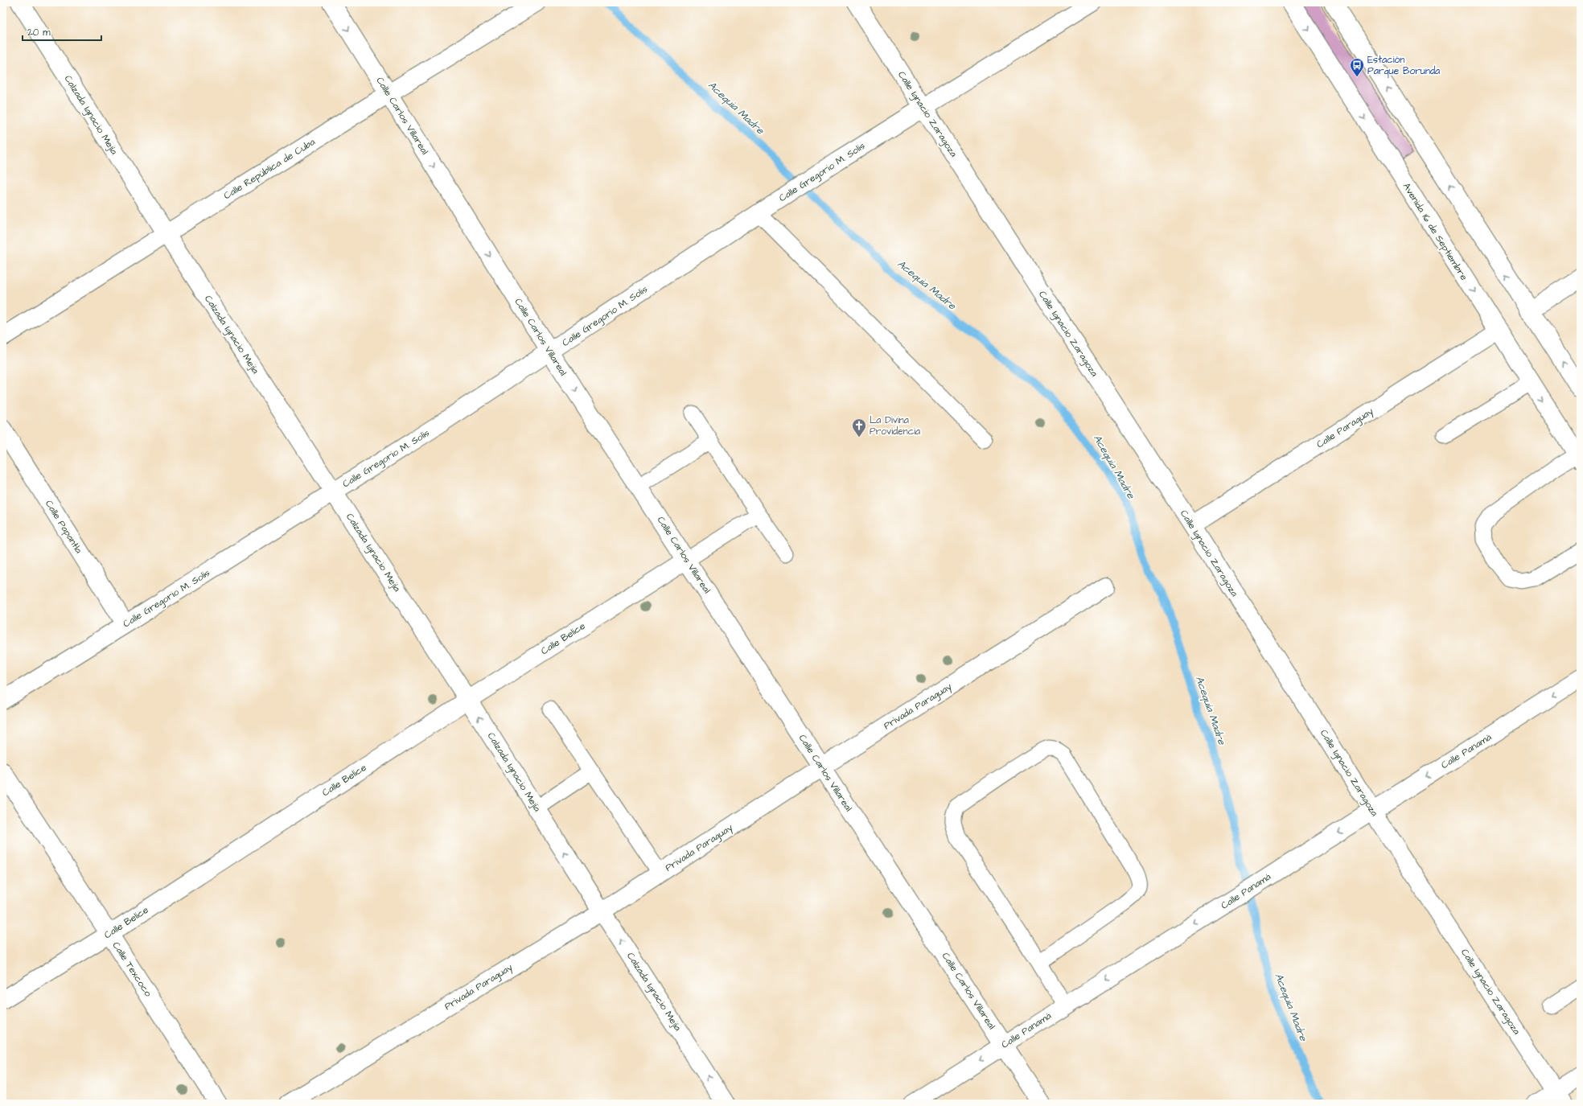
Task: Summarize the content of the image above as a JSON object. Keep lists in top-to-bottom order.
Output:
{
  "streets": {
    "street": [
      "Calle Ignacio Zaragoza",
      "Calzada Ignacio Mejía",
      "Calle Carlos Villareal",
      "Calle República de Cuba",
      "Calle Gregorio M. Solis",
      "Avenida 16 de Septiembre",
      "Calle Paraguay",
      "Calle Papantla",
      "Calle Belice",
      "Privada Paraguay",
      "Calle Panamá",
      "Calle Texcoco"
    ]
  },
  "crossings": [
    ["Calle Ignacio Zaragoza", "Calle Gregorio M. Solis"],
    ["Calle Ignacio Zaragoza", "Calle Paraguay"],
    ["Calle Ignacio Zaragoza", "Calle Panamá"],
    ["Calzada Ignacio Mejía", "Calle República de Cuba"],
    ["Calzada Ignacio Mejía", "Calle Gregorio M. Solis"],
    ["Calzada Ignacio Mejía", "Calle Belice"],
    ["Calzada Ignacio Mejía", "Privada Paraguay"],
    ["Calle Carlos Villareal", "Calle República de Cuba"],
    ["Calle Carlos Villareal", "Calle Gregorio M. Solis"],
    ["Calle Carlos Villareal", "Calle Belice"],
    ["Calle Carlos Villareal", "Privada Paraguay"],
    ["Calle Carlos Villareal", "Calle Panamá"],
    ["Calle Gregorio M. Solis", "Calle Papantla"],
    ["Avenida 16 de Septiembre", "Calle Paraguay"],
    ["Calle Belice", "Calle Texcoco"]
  ],
  "one_way": ["Calzada Ignacio Mejía", "Calle Carlos Villareal", "Calle Panamá"],
  "water": ["Acequia Madre"],
  "places": {
    "bus stop": ["Estación Parque Borunda"],
    "church": ["La Divina Providencia"]
  },
  "scale_bar": "20 m"
}
